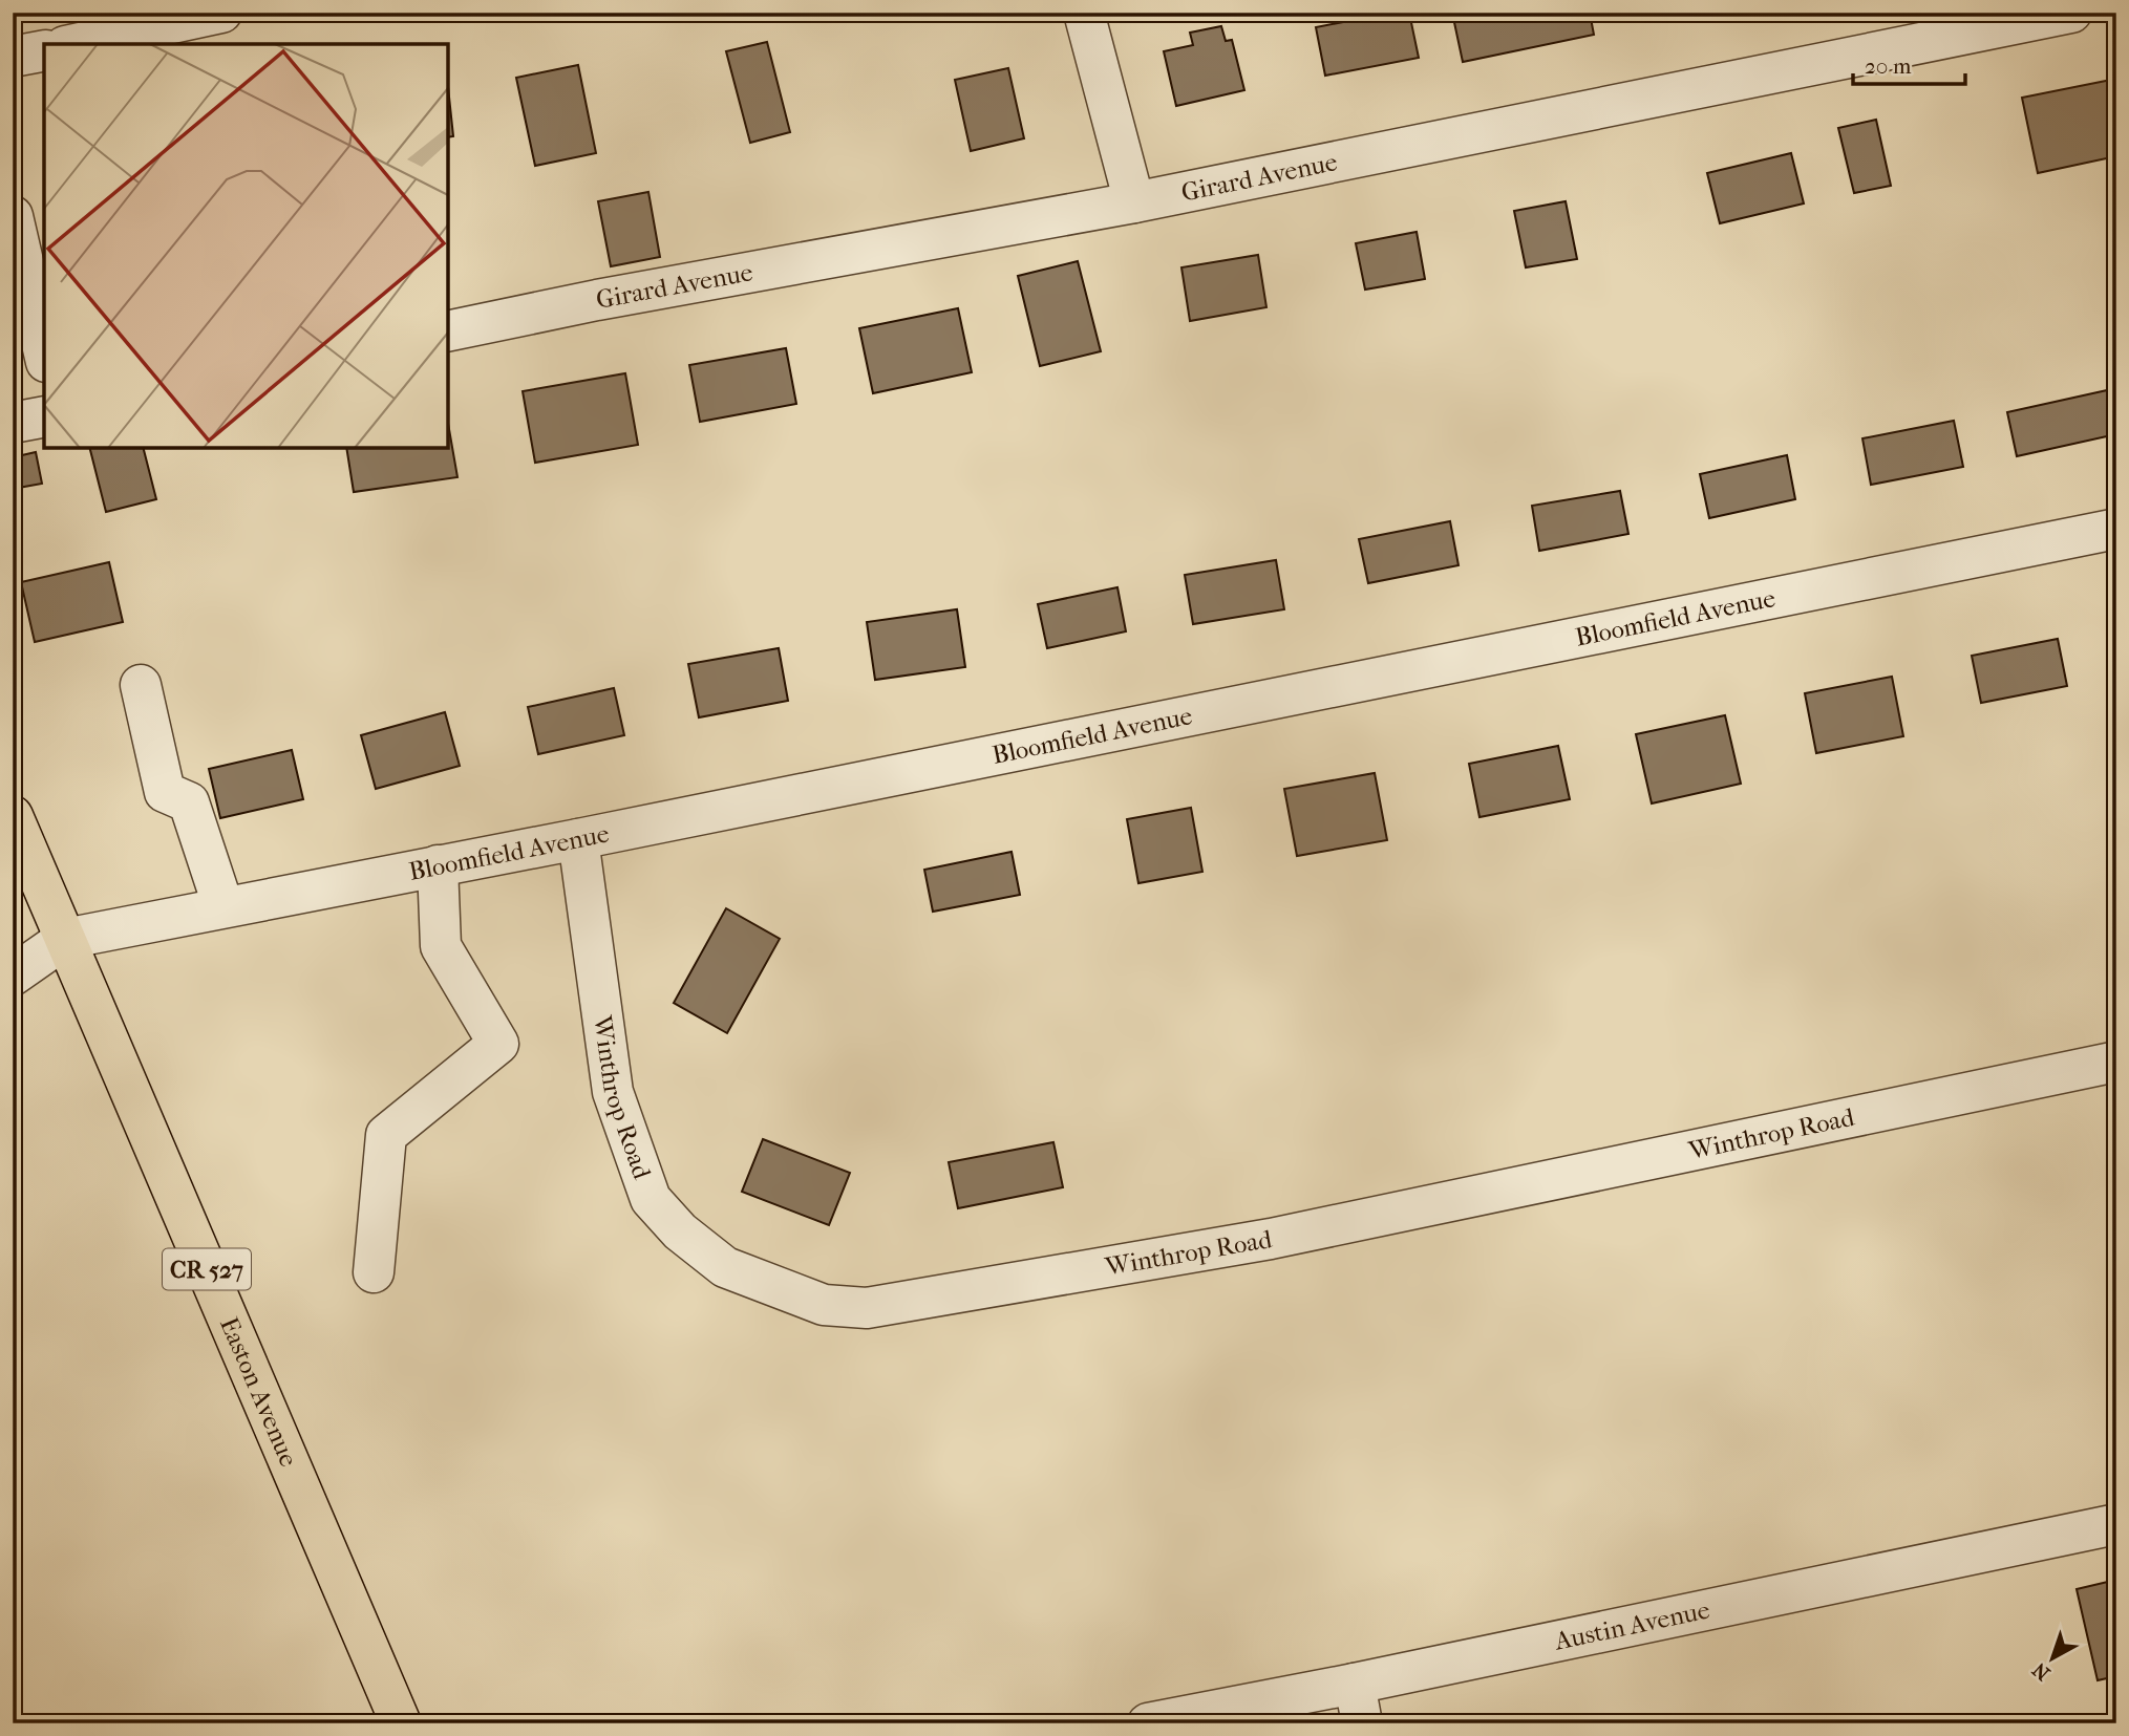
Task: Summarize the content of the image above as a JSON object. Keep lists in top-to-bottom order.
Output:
{
  "streets": {
    "main road": ["CR 527", "Easton Avenue"],
    "street": [
      "Girard Avenue",
      "Bloomfield Avenue",
      "Winthrop Road",
      "Austin Avenue"
    ]
  },
  "crossings": [
    ["Bloomfield Avenue", "Winthrop Road"],
    ["Bloomfield Avenue", "Easton Avenue"]
  ],
  "scale_bar": "20 m",
  "north": "bottom left"
}
